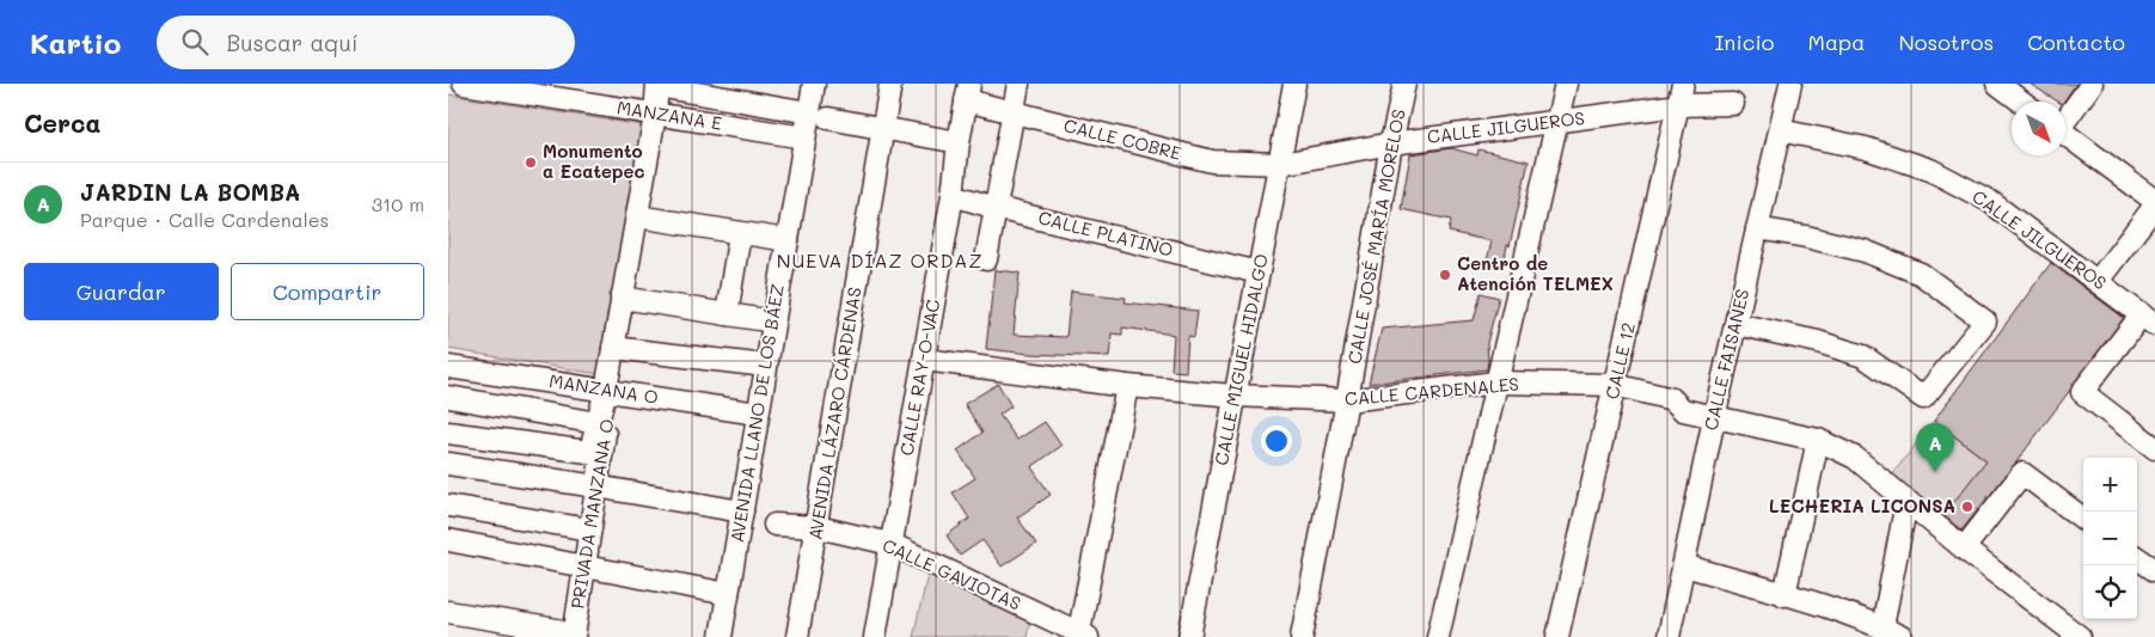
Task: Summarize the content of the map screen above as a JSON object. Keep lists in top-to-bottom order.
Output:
{
  "streets": {
    "street": [
      "MANZANA E",
      "CALLE JILGUEROS",
      "CALLE COBRE",
      "CALLE PLATINO",
      "CALLE JOSÉ MARÍA MORELOS",
      "CALLE MIGUEL HIDALGO",
      "CALLE FAISANES",
      "CALLE 12",
      "CALLE RAY-O-VAC",
      "MANZANA O",
      "CALLE CARDENALES",
      "AVENIDA LLANO DE LOS BÁEZ",
      "AVENIDA LÁZARO CÁRDENAS",
      "PRIVADA MANZANA O",
      "CALLE GAVIOTAS"
    ]
  },
  "crossings": [
    ["MANZANA E", "AVENIDA LLANO DE LOS BÁEZ"],
    ["CALLE JILGUEROS", "CALLE COBRE"],
    ["CALLE JILGUEROS", "CALLE JOSÉ MARÍA MORELOS"],
    ["CALLE JILGUEROS", "CALLE MIGUEL HIDALGO"],
    ["CALLE JILGUEROS", "CALLE FAISANES"],
    ["CALLE JILGUEROS", "CALLE 12"],
    ["CALLE COBRE", "CALLE MIGUEL HIDALGO"],
    ["CALLE COBRE", "CALLE RAY-O-VAC"],
    ["CALLE PLATINO", "CALLE MIGUEL HIDALGO"],
    ["CALLE PLATINO", "CALLE RAY-O-VAC"],
    ["CALLE JOSÉ MARÍA MORELOS", "CALLE CARDENALES"],
    ["CALLE MIGUEL HIDALGO", "CALLE CARDENALES"],
    ["CALLE FAISANES", "CALLE CARDENALES"],
    ["CALLE 12", "CALLE CARDENALES"],
    ["CALLE RAY-O-VAC", "CALLE CARDENALES"],
    ["CALLE RAY-O-VAC", "CALLE GAVIOTAS"],
    ["MANZANA O", "AVENIDA LLANO DE LOS BÁEZ"],
    ["MANZANA O", "PRIVADA MANZANA O"],
    ["AVENIDA LÁZARO CÁRDENAS", "CALLE GAVIOTAS"]
  ],
  "districts": ["NUEVA DÍAZ ORDAZ"],
  "places": ["Monumento a Ecatepec", "Centro de Atención TELMEX", "LECHERIA LICONSA"],
  "north": "bottom right",
  "page": {
    "header": "Kartio",
    "search": "Buscar aquí",
    "nav": [
      "Inicio",
      "Mapa",
      "Nosotros",
      "Contacto"
    ],
    "heading": "Cerca",
    "list": [
      {
        "mark": "A",
        "name": "JARDIN LA BOMBA",
        "note": "Parque · Calle Cardenales",
        "value": "310 m"
      }
    ],
    "buttons": ["Guardar", "Compartir"],
    "pins": "A",
    "map_buttons": ["+", "−"]
  }
}
